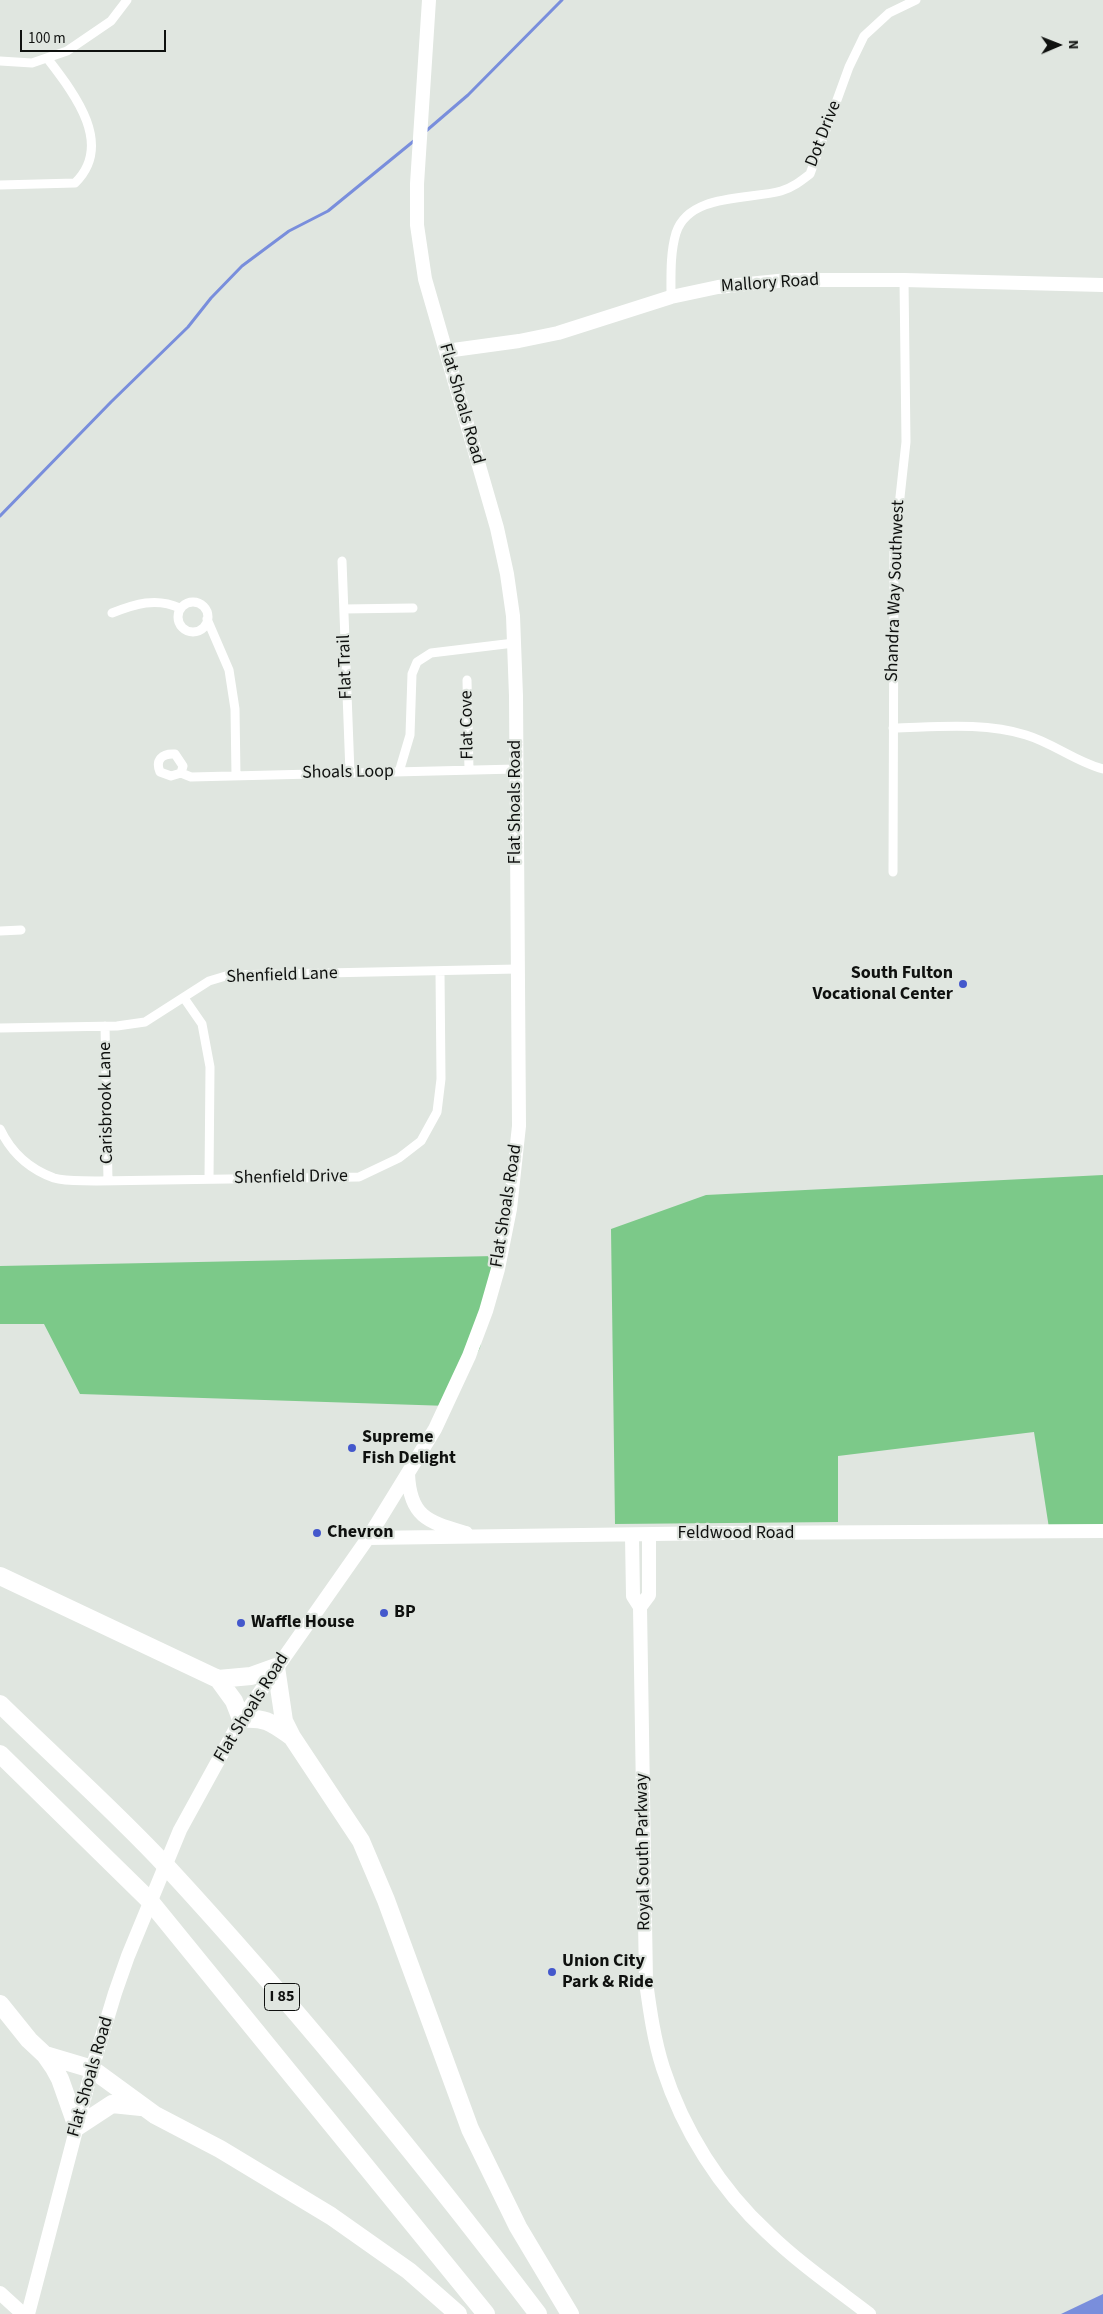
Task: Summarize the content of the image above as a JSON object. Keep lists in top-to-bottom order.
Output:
{
  "streets": {
    "highway": ["I 85"],
    "street": [
      "Dot Drive",
      "Mallory Road",
      "Flat Shoals Road",
      "Shandra Way Southwest",
      "Flat Trail",
      "Flat Cove",
      "Shoals Loop",
      "Shenfield Lane",
      "Carisbrook Lane",
      "Shenfield Drive",
      "Feldwood Road",
      "Royal South Parkway"
    ]
  },
  "crossings": [
    ["Dot Drive", "Mallory Road"],
    ["Mallory Road", "Flat Shoals Road"],
    ["Mallory Road", "Shandra Way Southwest"],
    ["Flat Shoals Road", "Shoals Loop"],
    ["Flat Shoals Road", "Shenfield Lane"],
    ["Flat Shoals Road", "Feldwood Road"],
    ["Flat Trail", "Shoals Loop"],
    ["Flat Cove", "Shoals Loop"],
    ["Shenfield Lane", "Carisbrook Lane"],
    ["Shenfield Lane", "Shenfield Drive"],
    ["Carisbrook Lane", "Shenfield Drive"],
    ["Feldwood Road", "Royal South Parkway"]
  ],
  "places": [
    "South Fulton Vocational Center",
    "Supreme Fish Delight",
    "Chevron",
    "BP",
    "Waffle House",
    "Union City Park & Ride"
  ],
  "scale_bar": "100 m",
  "north": "right"
}
